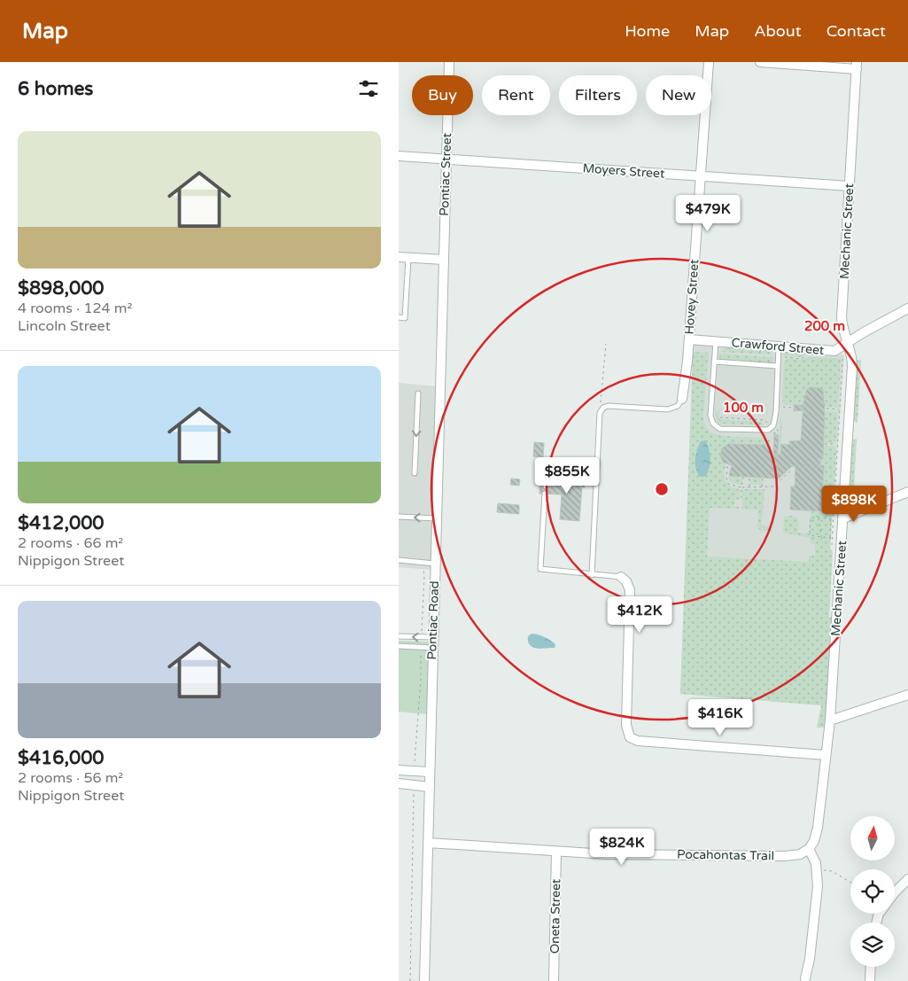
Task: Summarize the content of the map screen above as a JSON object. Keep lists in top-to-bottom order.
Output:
{
  "streets": {
    "street": [
      "Moyers Street",
      "Pontiac Street",
      "Mechanic Street",
      "Hovey Street",
      "Crawford Street",
      "Pontiac Road",
      "Pocahontas Trail",
      "Oneta Street"
    ]
  },
  "crossings": [
    ["Moyers Street", "Pontiac Street"],
    ["Moyers Street", "Mechanic Street"],
    ["Moyers Street", "Hovey Street"],
    ["Pontiac Street", "Pontiac Road"],
    ["Mechanic Street", "Crawford Street"],
    ["Mechanic Street", "Pocahontas Trail"],
    ["Hovey Street", "Crawford Street"],
    ["Pontiac Road", "Pocahontas Trail"],
    ["Pocahontas Trail", "Oneta Street"]
  ],
  "north": "top",
  "page": {
    "header": "Map",
    "nav": [
      "Home",
      "Map",
      "About",
      "Contact"
    ],
    "heading": "6 homes",
    "chip": [
      "Buy",
      "Rent",
      "Filters",
      "New"
    ],
    "list": [
      {
        "name": "$898,000",
        "note": "4 rooms · 124 m² · Lincoln Street"
      },
      {
        "name": "$412,000",
        "note": "2 rooms · 66 m² · Nippigon Street"
      },
      {
        "name": "$416,000",
        "note": "2 rooms · 56 m² · Nippigon Street"
      }
    ],
    "price": [
      "$479K",
      "$855K",
      "$898K",
      "$412K",
      "$416K",
      "$824K"
    ]
  },
  "rings": ["200 m", "100 m"]
}
